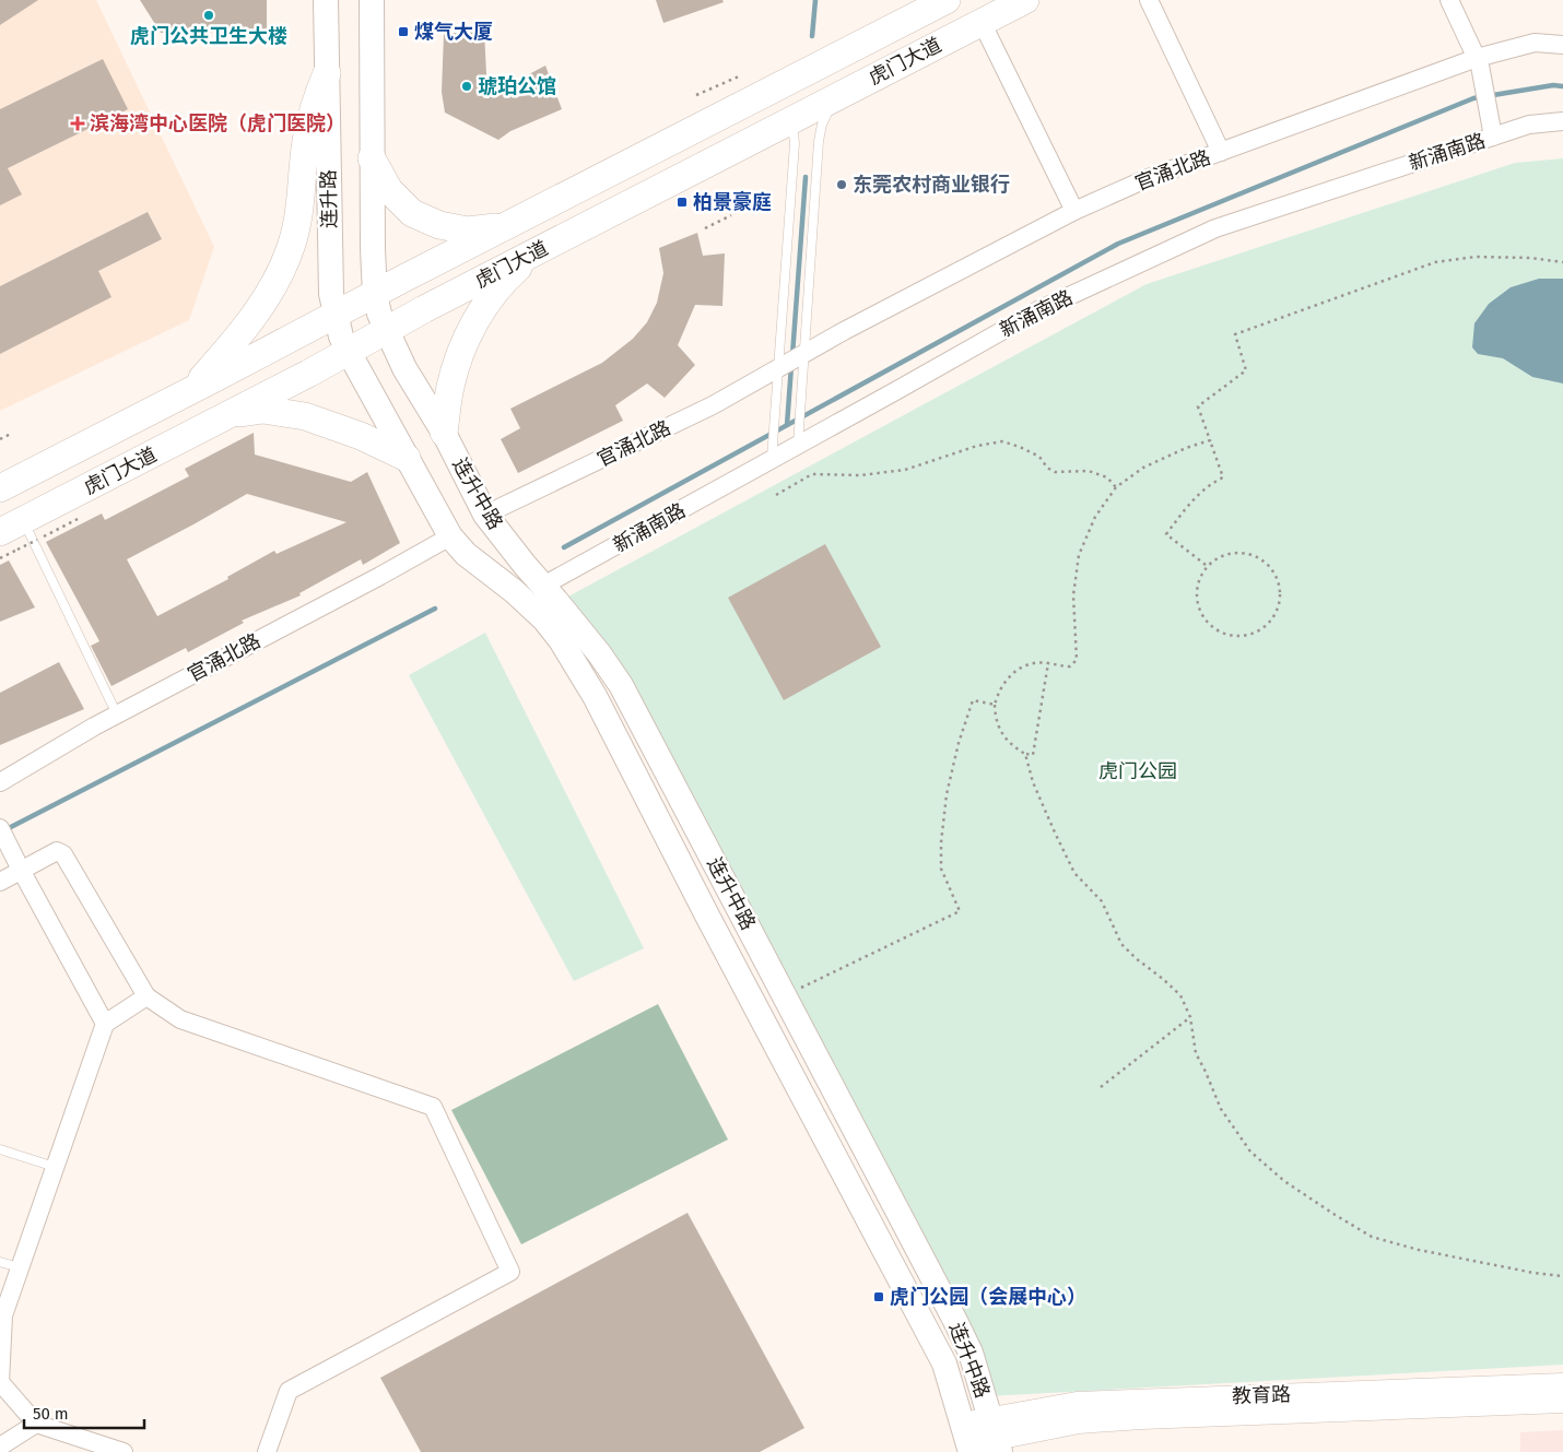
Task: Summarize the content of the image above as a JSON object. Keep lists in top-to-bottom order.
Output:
{
  "streets": {
    "main road": ["虎门大道", "连升路", "连升中路"],
    "street": ["新涌南路", "官涌北路", "教育路"]
  },
  "crossings": [
    ["虎门大道", "连升路"],
    ["虎门大道", "连升中路"],
    ["新涌南路", "连升中路"],
    ["官涌北路", "连升中路"],
    ["连升路", "连升中路"],
    ["连升中路", "教育路"]
  ],
  "parks": ["虎门公园"],
  "places": {
    "other": ["虎门公共卫生大楼", "琥珀公馆", "东莞农村商业银行"],
    "transit": ["煤气大厦", "柏景豪庭", "虎门公园（会展中心）"],
    "health": ["滨海湾中心医院（虎门医院）"]
  },
  "scale_bar": "50 m"
}
